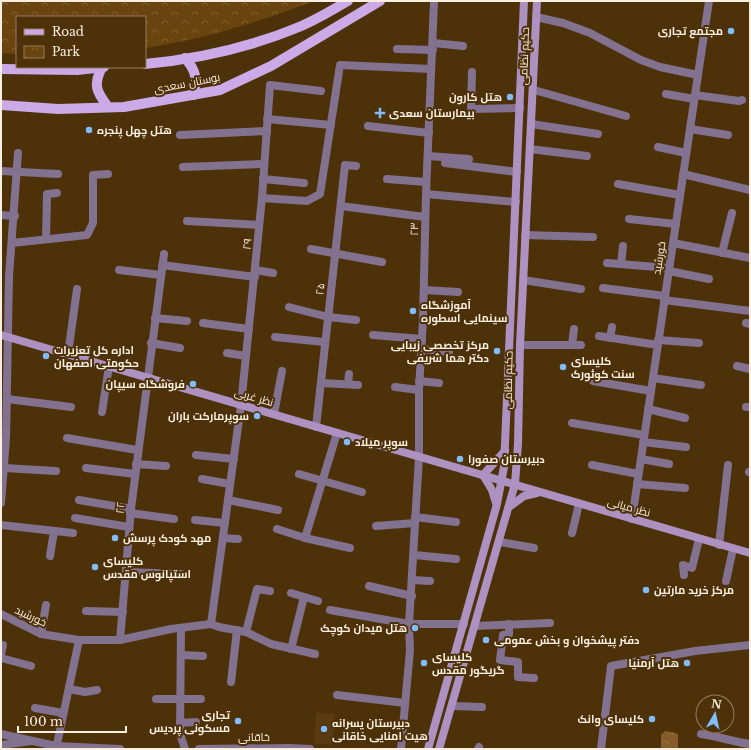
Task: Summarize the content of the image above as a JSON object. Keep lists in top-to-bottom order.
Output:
{
  "streets": {
    "main road": [
      "حکیم نظامی",
      "بوستان سعدی",
      "نظر غربی",
      "نظر میانی"
    ],
    "street": [
      "۲۳",
      "۲۹",
      "خورشید",
      "۲۵",
      "۲۲",
      "خاقانی"
    ]
  },
  "crossings": [
    ["حکیم نظامی", "نظر غربی"],
    ["حکیم نظامی", "نظر میانی"],
    ["۲۳", "نظر غربی"],
    ["۲۹", "خورشید"],
    ["۲۹", "نظر غربی"],
    ["خورشید", "نظر میانی"],
    ["خورشید", "۲۲"],
    ["۲۵", "نظر غربی"],
    ["نظر غربی", "نظر میانی"],
    ["نظر غربی", "۲۲"]
  ],
  "places": {
    "other": [
      "مجتمع تجاری",
      "هتل کارون",
      "هتل چهل پنجره",
      "آموزشگاه سینمایی اسطوره",
      "مرکز تخصصی زیبایی دکتر هما شریفی",
      "اداره کل تعزیرات حکومتی اصفهان",
      "کلیسای سنت کوئورک",
      "فروشگاه سیپان",
      "سوپرمارکت باران",
      "سوپر میلاد",
      "دبیرستان صفورا",
      "مهد کودک پرسش",
      "کلیسای استپانوس مقدس",
      "مرکز خرید مارتین",
      "هتل میدان کوچک",
      "دفتر پیشخوان و بخش عمومی",
      "کلیسای گریگور مقدس",
      "هتل آرمنیا",
      "کلیسای وانک",
      "تجاری مسکونی پردیس",
      "دبیرستان پسرانه هیت امنایی خاقانی"
    ],
    "health": ["بیمارستان سعدی"]
  },
  "legend": ["Road", "Park"],
  "scale_bar": "100 m",
  "north": "top"
}
